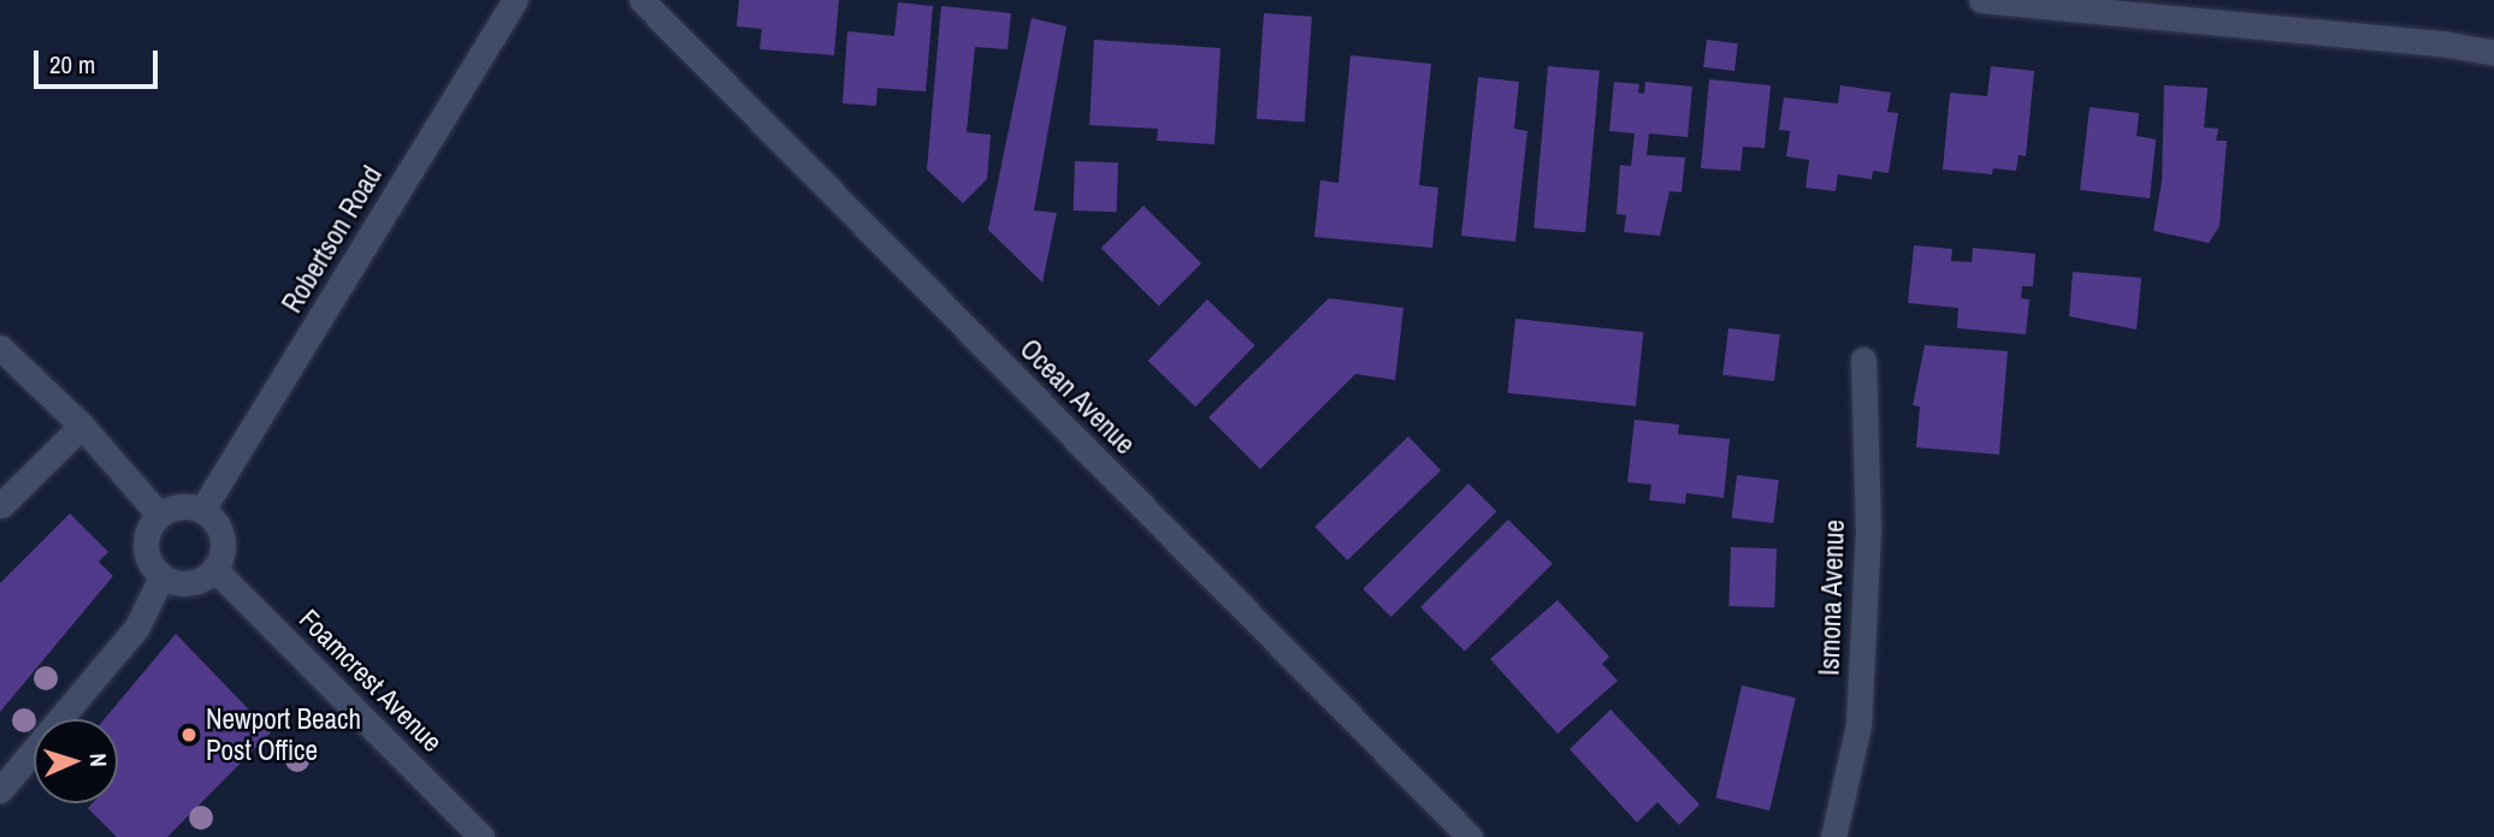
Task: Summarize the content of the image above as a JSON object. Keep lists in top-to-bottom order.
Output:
{
  "streets": {
    "street": [
      "Robertson Road",
      "Ocean Avenue",
      "Ismona Avenue",
      "Foamcrest Avenue"
    ]
  },
  "crossings": [
    ["Robertson Road", "Foamcrest Avenue"]
  ],
  "places": ["Newport Beach Post Office"],
  "scale_bar": "20 m",
  "north": "right"
}
